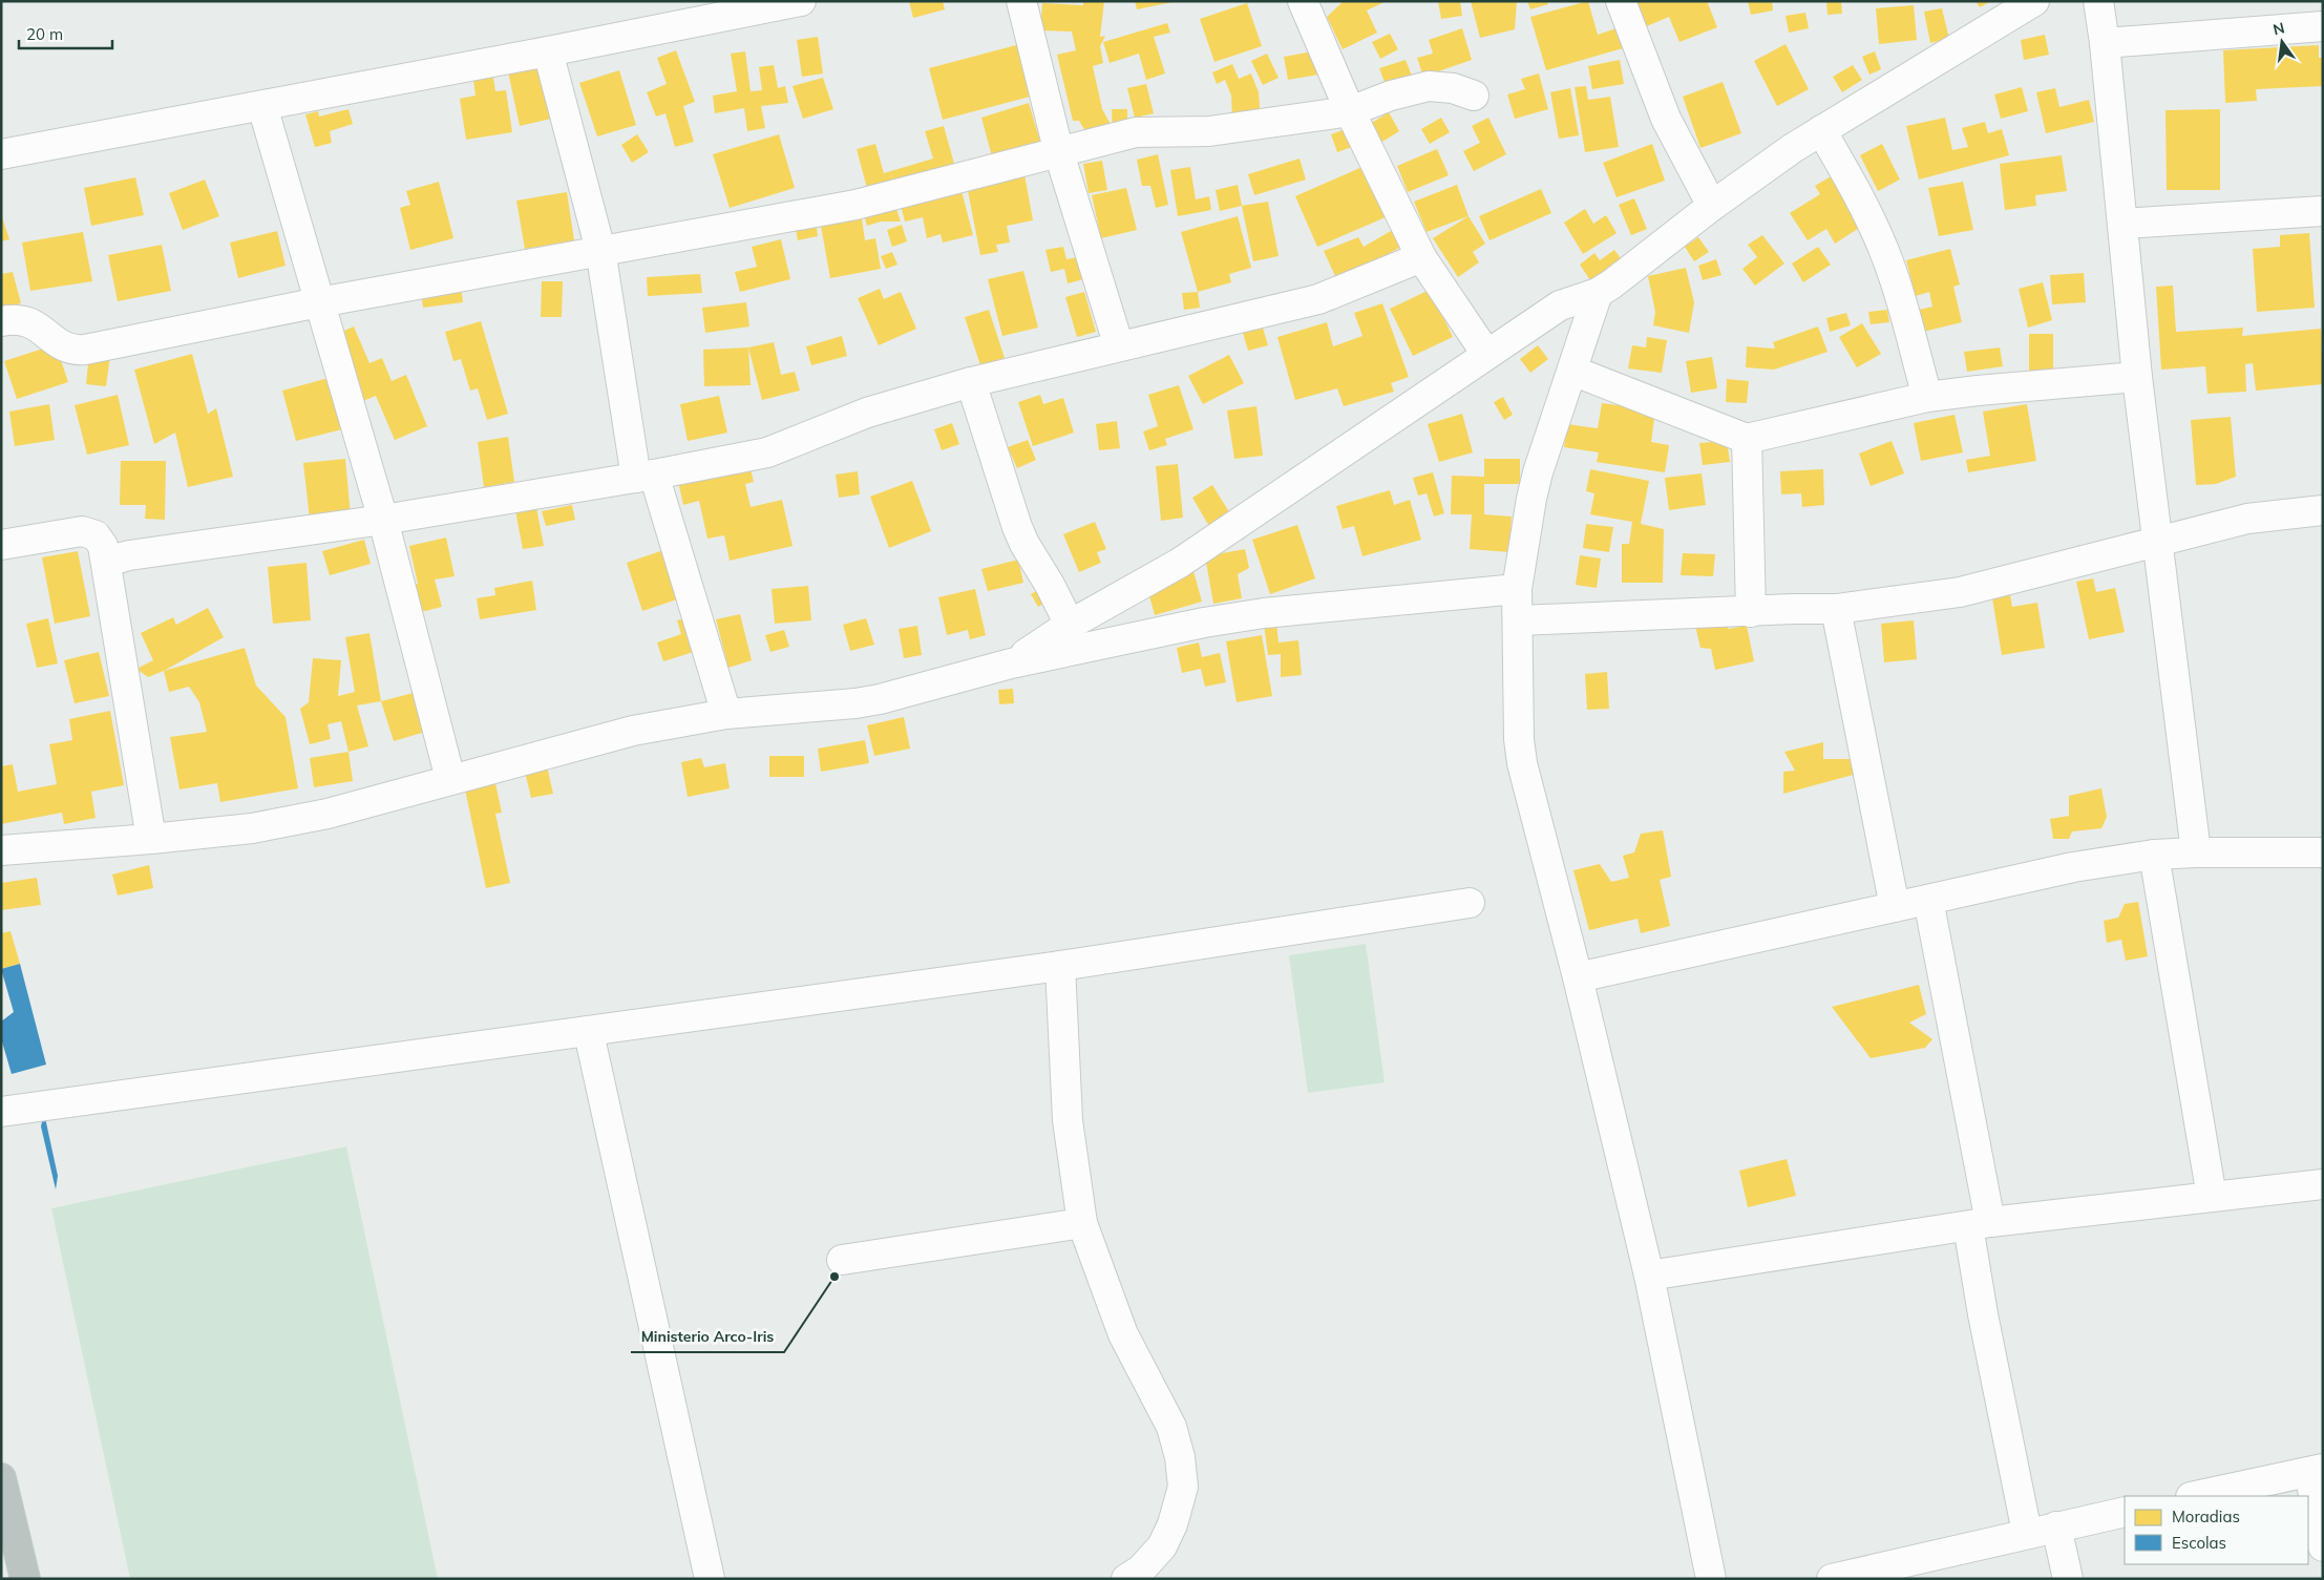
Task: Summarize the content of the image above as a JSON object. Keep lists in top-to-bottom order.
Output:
{
  "places": ["Ministerio Arco-Iris"],
  "legend": ["Moradias", "Escolas"],
  "scale_bar": "20 m",
  "north": "top"
}
